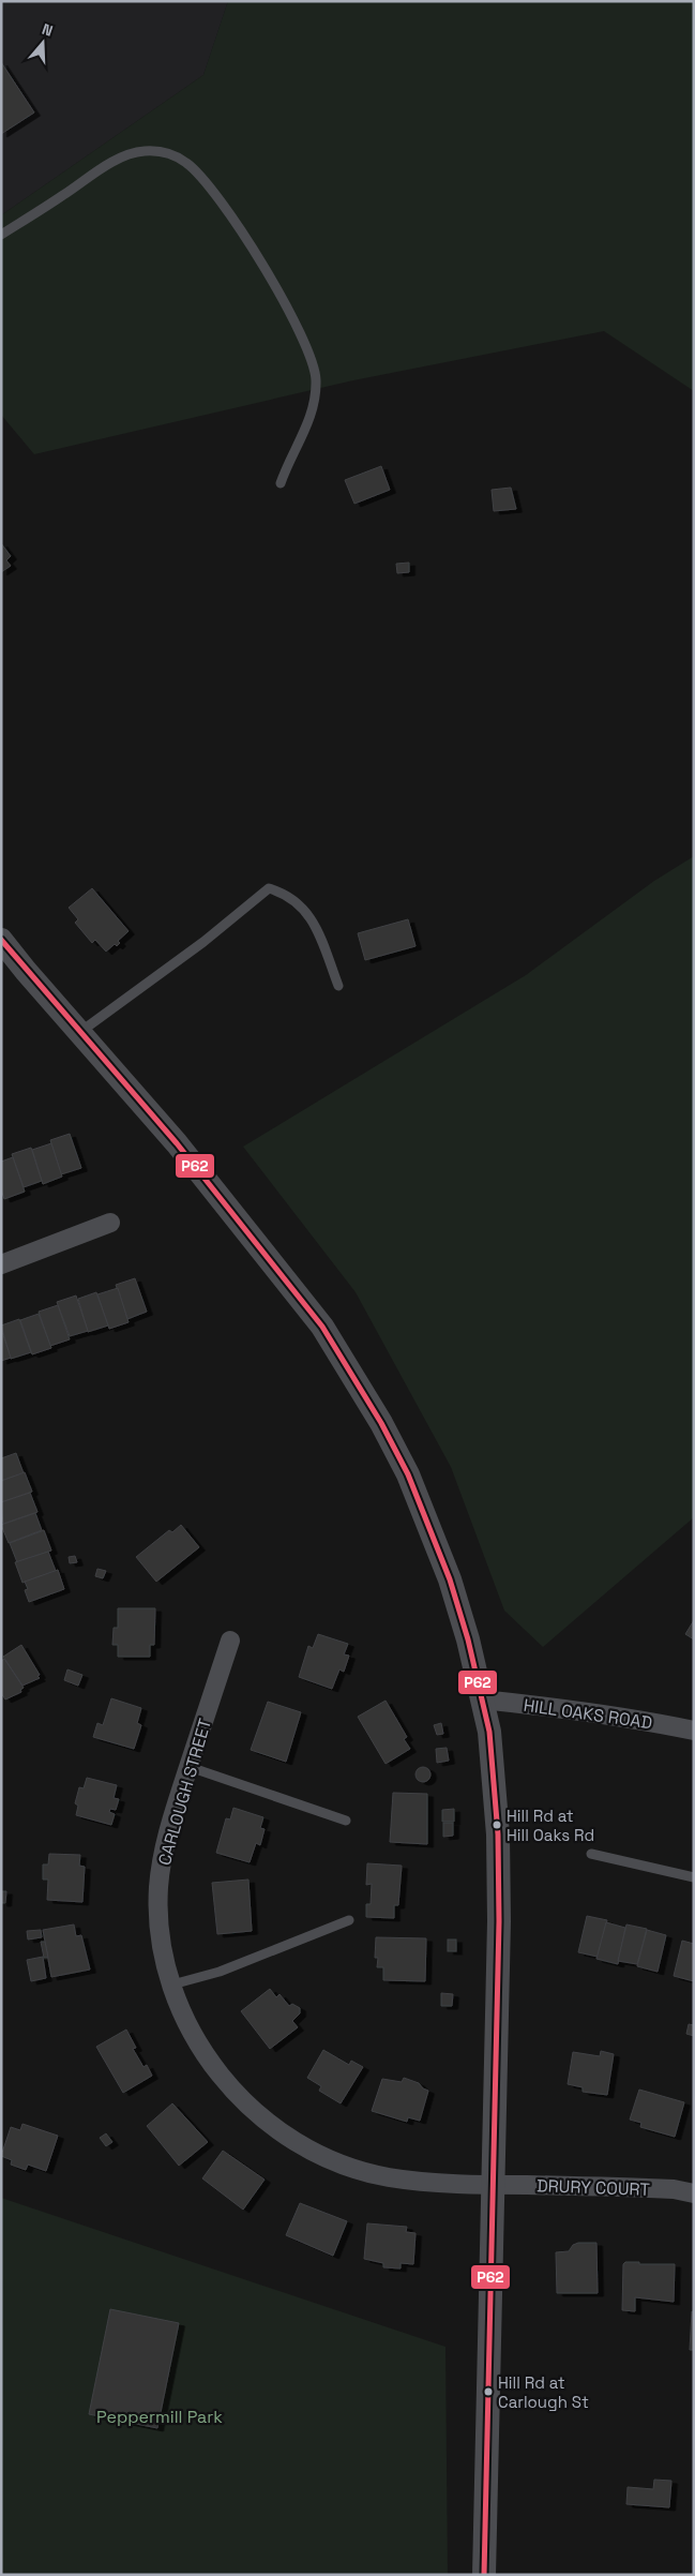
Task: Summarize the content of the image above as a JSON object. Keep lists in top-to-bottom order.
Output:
{
  "streets": {
    "street": ["HILL OAKS ROAD", "CARLOUGH STREET", "DRURY COURT"]
  },
  "crossings": [
    ["CARLOUGH STREET", "DRURY COURT"]
  ],
  "parks": ["Peppermill Park"],
  "places": ["Hill Rd at Hill Oaks Rd", "Hill Rd at Carlough St"],
  "lines": ["transit line P62"],
  "north": "top"
}
